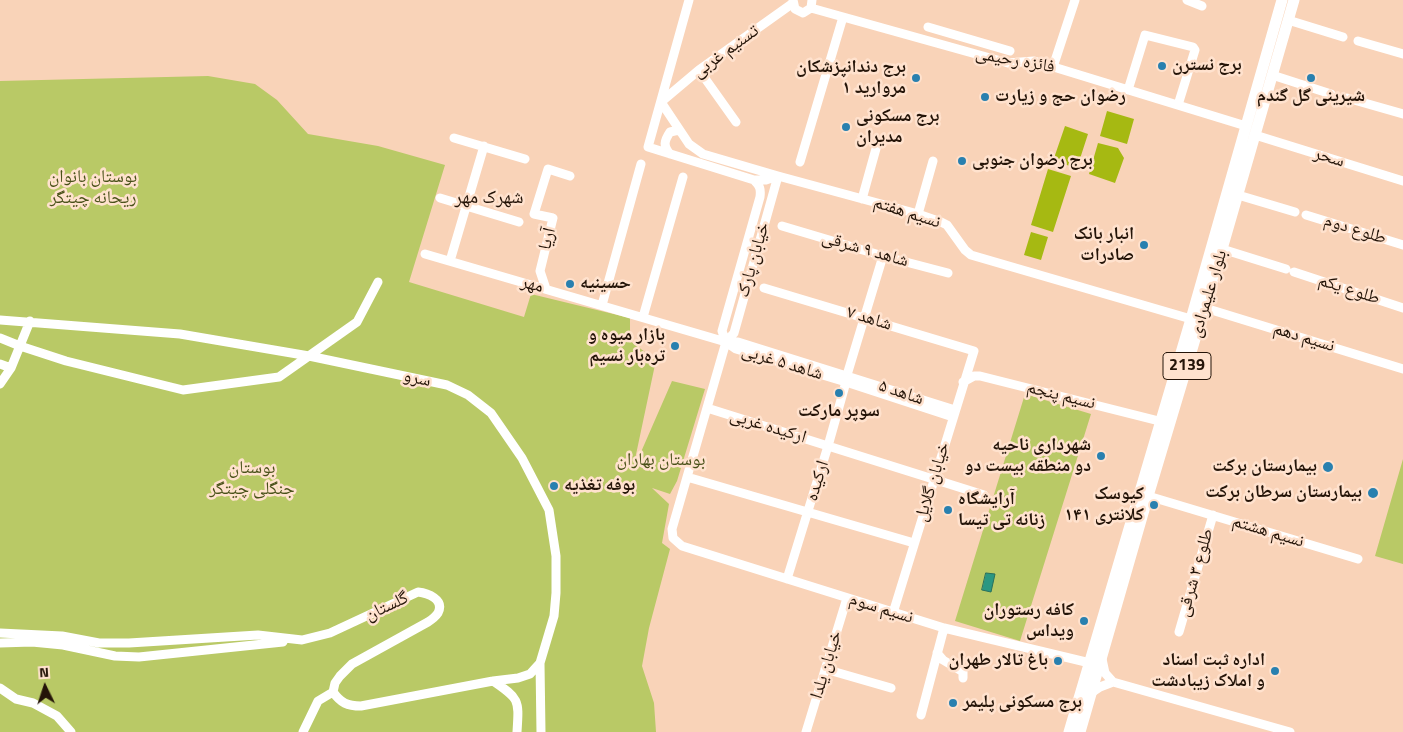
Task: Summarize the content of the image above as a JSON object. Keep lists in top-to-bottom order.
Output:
{
  "streets": {
    "main road": ["بلوار علیمرادی", "2139"],
    "street": [
      "تسنیم غربی",
      "فائزه رحیمی",
      "سحر",
      "نسیم هفتم",
      "طلوع دوم",
      "آریا",
      "شاهد ۹ شرقی",
      "خیابان پارک",
      "مهر",
      "طلوع یکم",
      "شاهد ۷",
      "نسیم دهم",
      "شاهد ۵ غربی",
      "سرو",
      "شاهد ۵",
      "نسیم پنجم",
      "ارکیده غربی",
      "ارکیده",
      "خیابان گلایل",
      "نسیم هشتم",
      "طلوع ۳ شرقی",
      "گلستان",
      "نسیم سوم",
      "خیابان یلدا"
    ]
  },
  "crossings": [
    ["تسنیم غربی", "فائزه رحیمی"],
    ["تسنیم غربی", "نسیم هفتم"],
    ["فائزه رحیمی", "بلوار علیمرادی"],
    ["سحر", "بلوار علیمرادی"],
    ["نسیم هفتم", "خیابان پارک"],
    ["نسیم هفتم", "بلوار علیمرادی"],
    ["آریا", "مهر"],
    ["شاهد ۹ شرقی", "ارکیده"],
    ["خیابان پارک", "مهر"],
    ["خیابان پارک", "شاهد ۵ غربی"],
    ["خیابان پارک", "ارکیده غربی"],
    ["خیابان پارک", "نسیم سوم"],
    ["مهر", "شاهد ۵ غربی"],
    ["طلوع یکم", "بلوار علیمرادی"],
    ["بلوار علیمرادی", "نسیم دهم"],
    ["بلوار علیمرادی", "نسیم پنجم"],
    ["بلوار علیمرادی", "نسیم هشتم"],
    ["بلوار علیمرادی", "نسیم سوم"],
    ["شاهد ۷", "ارکیده"],
    ["شاهد ۷", "خیابان گلایل"],
    ["شاهد ۵ غربی", "شاهد ۵"],
    ["شاهد ۵ غربی", "ارکیده"],
    ["شاهد ۵", "ارکیده"],
    ["شاهد ۵", "خیابان گلایل"],
    ["نسیم پنجم", "خیابان گلایل"],
    ["ارکیده غربی", "ارکیده"],
    ["ارکیده غربی", "خیابان گلایل"],
    ["ارکیده", "نسیم سوم"],
    ["خیابان گلایل", "نسیم سوم"],
    ["نسیم هشتم", "طلوع ۳ شرقی"],
    ["نسیم سوم", "خیابان یلدا"]
  ],
  "districts": ["شهرک مهر"],
  "parks": ["بوستان بانوان ریحانه چیتگر", "بوستان بهاران", "بوستان جنگلی چیتگر"],
  "places": [
    "برج نسترن",
    "برج دندانپزشکان مروارید ۱",
    "شیرینی گل گندم",
    "رضوان حج و زیارت",
    "برج مسکونی مدیران",
    "برج رضوان جنوبی",
    "انبار بانک صادرات",
    "حسینیه",
    "بازار میوه و تره‌بار نسیم",
    "سوپر مارکت",
    "شهرداری ناحیه دو منطقه بیست دو",
    "بیمارستان برکت",
    "بوفه تغذیه",
    "بیمارستان سرطان برکت",
    "کیوسک کلانتری ۱۴۱",
    "آرایشگاه زنانه تی تیسا",
    "کافه رستوران ویداس",
    "باغ تالار طهران",
    "اداره ثبت اسناد و املاک زیبادشت",
    "برج مسکونی پلیمر"
  ],
  "north": "top"
}
